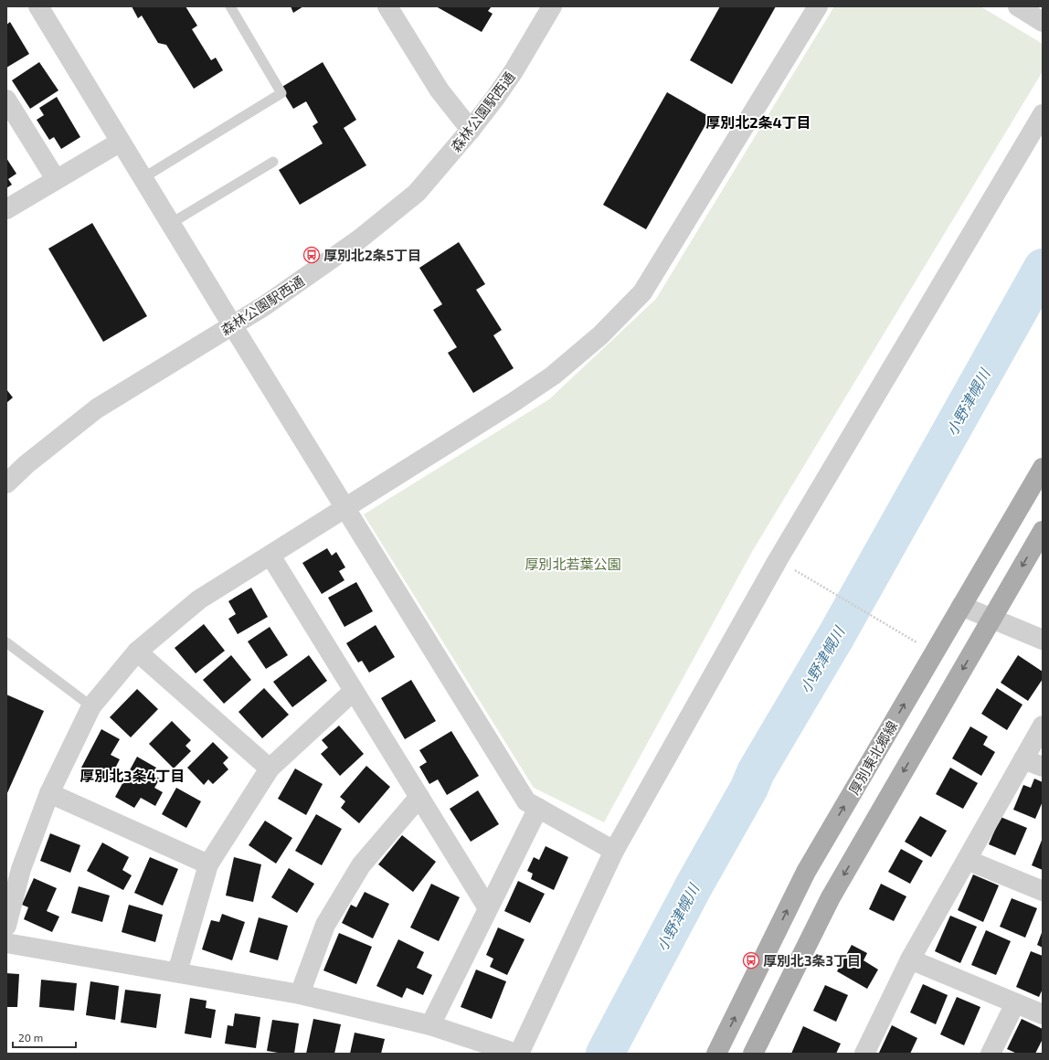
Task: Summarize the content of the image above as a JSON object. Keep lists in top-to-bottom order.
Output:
{
  "streets": {
    "main road": ["厚別東北郷線"],
    "street": ["森林公園駅西通"]
  },
  "districts": ["厚別北2条4丁目", "厚別北3条4丁目"],
  "water": ["小野津幌川"],
  "parks": ["厚別北若葉公園"],
  "places": {
    "bus stop": ["厚別北2条5丁目", "厚別北3条3丁目"]
  },
  "scale_bar": "20 m"
}
